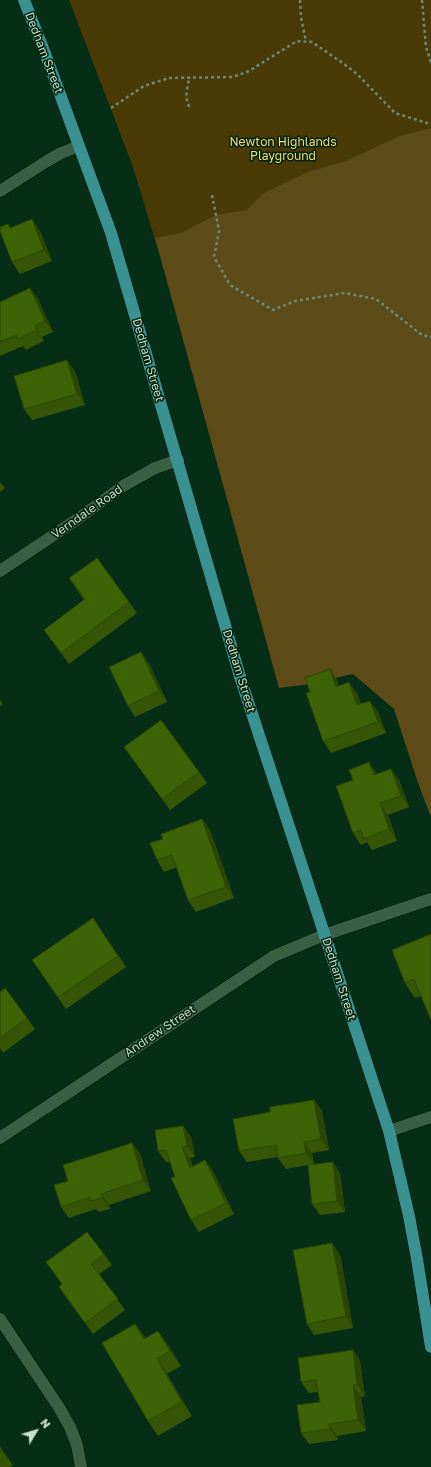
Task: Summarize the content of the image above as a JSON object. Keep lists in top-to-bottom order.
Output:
{
  "streets": {
    "main road": ["Dedham Street"],
    "street": ["Verndale Road", "Andrew Street"]
  },
  "crossings": [
    ["Dedham Street", "Verndale Road"],
    ["Dedham Street", "Andrew Street"]
  ],
  "parks": ["Newton Highlands Playground"],
  "north": "top right"
}
